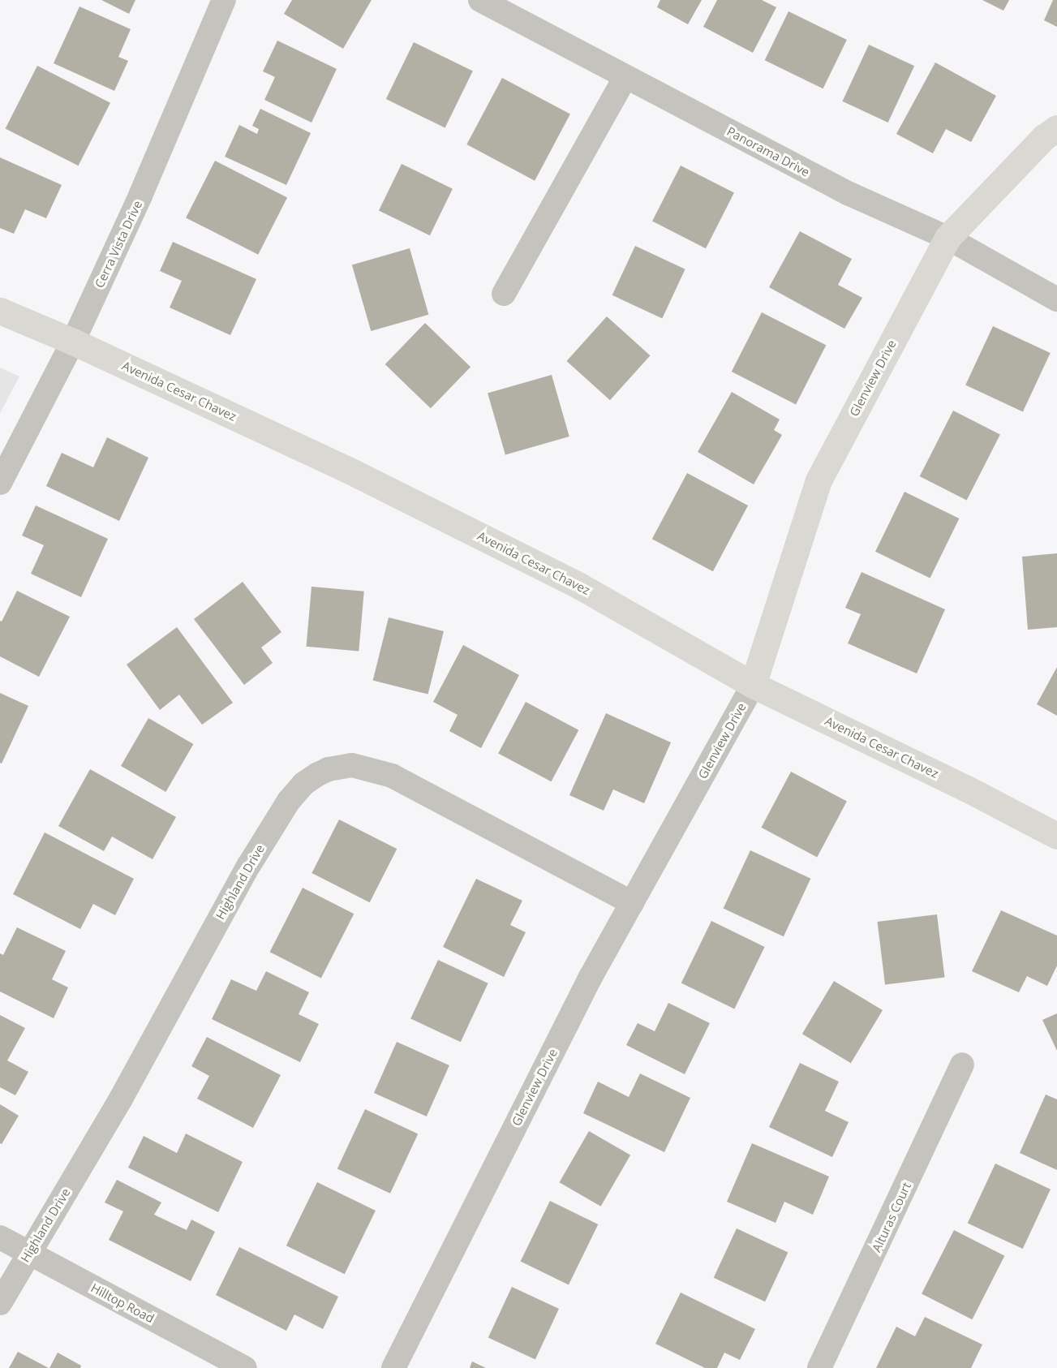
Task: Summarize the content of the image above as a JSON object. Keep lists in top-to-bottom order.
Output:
{
  "streets": {
    "street": [
      "Panorama Drive",
      "Cerra Vista Drive",
      "Glenview Drive",
      "Avenida Cesar Chavez",
      "Highland Drive",
      "Alturas Court",
      "Hilltop Road"
    ]
  },
  "crossings": [
    ["Panorama Drive", "Glenview Drive"],
    ["Cerra Vista Drive", "Avenida Cesar Chavez"],
    ["Glenview Drive", "Avenida Cesar Chavez"],
    ["Glenview Drive", "Highland Drive"],
    ["Highland Drive", "Hilltop Road"]
  ]
}
